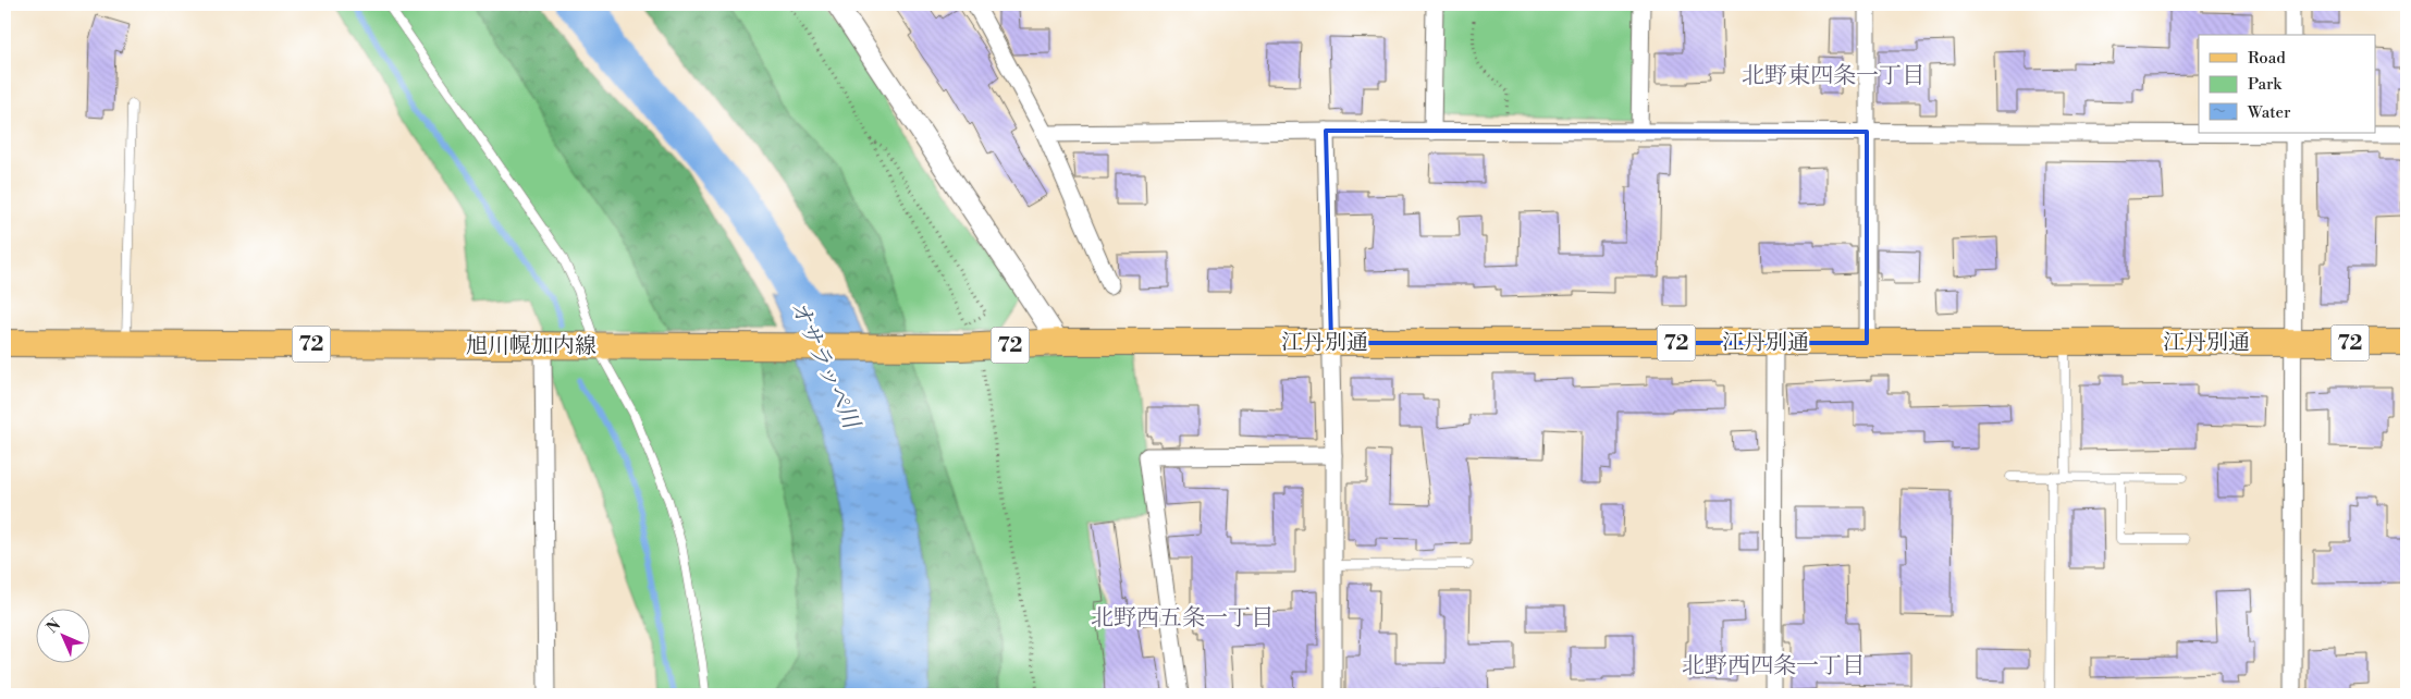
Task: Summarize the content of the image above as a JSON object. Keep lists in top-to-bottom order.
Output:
{
  "streets": {
    "main road": ["江丹別通", "72", "旭川幌加内線"]
  },
  "crossings": [
    ["江丹別通", "旭川幌加内線"]
  ],
  "districts": ["北野東四条一丁目", "北野西五条一丁目", "北野西四条一丁目"],
  "water": ["オサラッペ川"],
  "legend": ["Road", "Park", "Water"],
  "north": "top left"
}
